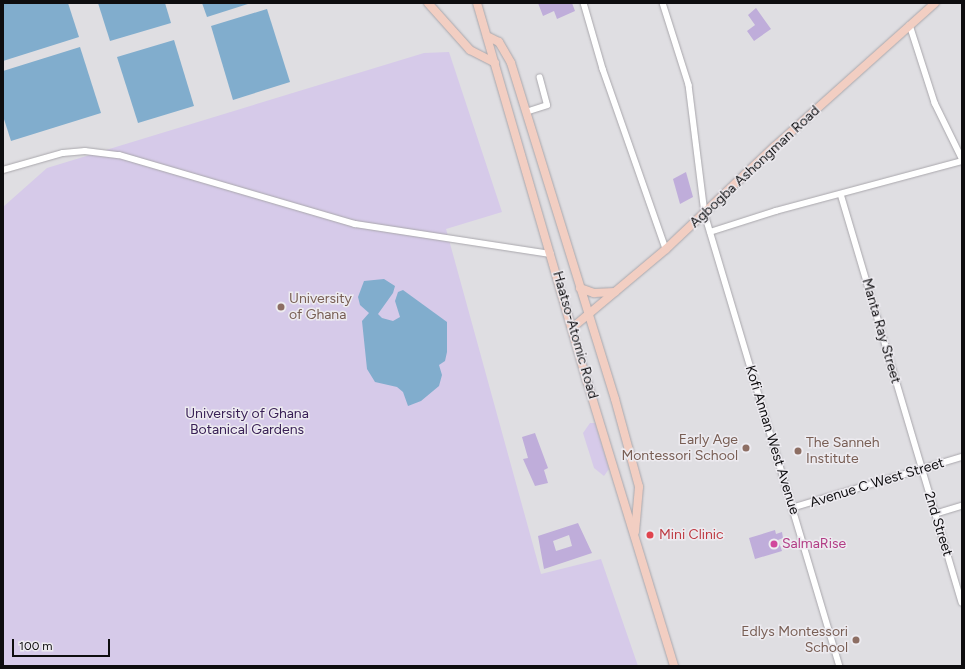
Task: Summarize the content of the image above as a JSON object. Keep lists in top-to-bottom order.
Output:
{
  "streets": {
    "street": [
      "Agbogba Ashongman Road",
      "Manta Ray Street",
      "Haatso-Atomic Road",
      "Kofi Annan West Avenue",
      "Avenue C West Street",
      "2nd Street"
    ]
  },
  "crossings": [
    ["Agbogba Ashongman Road", "Haatso-Atomic Road"],
    ["Agbogba Ashongman Road", "Kofi Annan West Avenue"],
    ["Manta Ray Street", "Avenue C West Street"],
    ["Manta Ray Street", "2nd Street"],
    ["Kofi Annan West Avenue", "Avenue C West Street"],
    ["Avenue C West Street", "2nd Street"]
  ],
  "parks": ["University of Ghana Botanical Gardens"],
  "places": [
    "University of Ghana",
    "Early Age Montessori School",
    "The Sanneh Institute",
    "Mini Clinic",
    "SalmaRise",
    "Edlys Montessori School"
  ],
  "scale_bar": "100 m"
}
